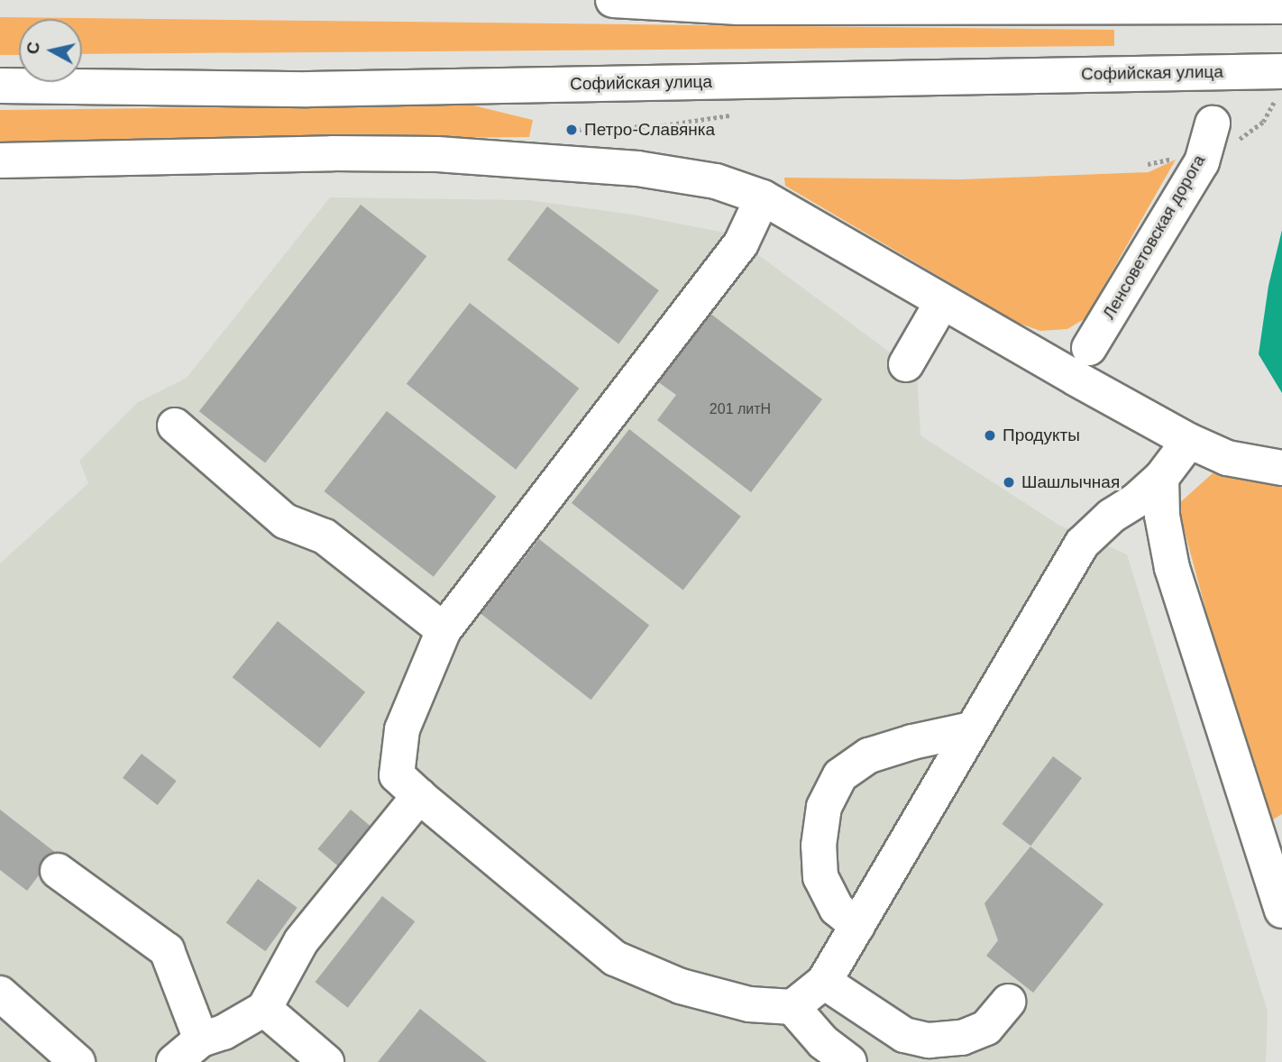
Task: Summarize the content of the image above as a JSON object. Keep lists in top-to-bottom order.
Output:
{
  "streets": {
    "street": ["Софийская улица", "Ленсоветовская дорога"]
  },
  "places": ["Петро-Славянка", "Продукты", "Шашлычная"],
  "house_numbers": ["201 литН"],
  "north": "left"
}
